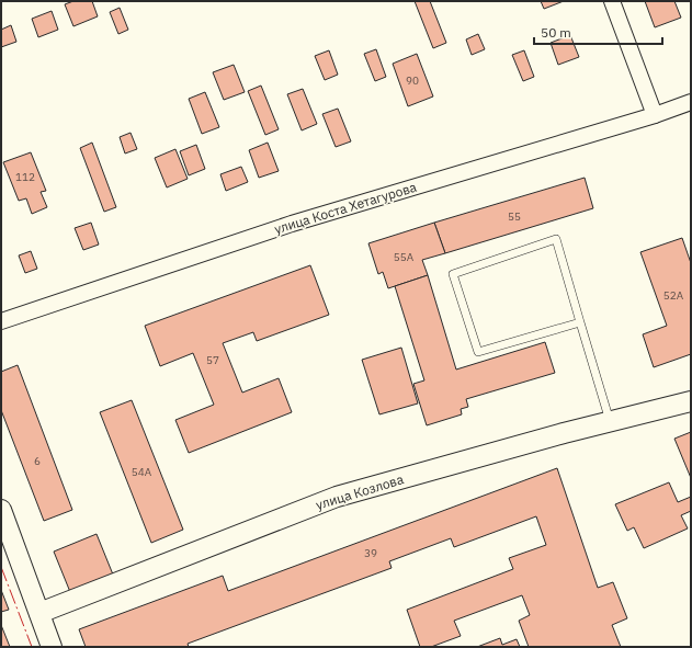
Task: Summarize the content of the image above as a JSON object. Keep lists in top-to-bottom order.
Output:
{
  "streets": {
    "street": ["улица Коста Хетагурова", "улица Козлова"]
  },
  "house_numbers": [
    "90",
    "112",
    "55",
    "55А",
    "52А",
    "57",
    "6",
    "54А",
    "39"
  ],
  "scale_bar": "50 m"
}
